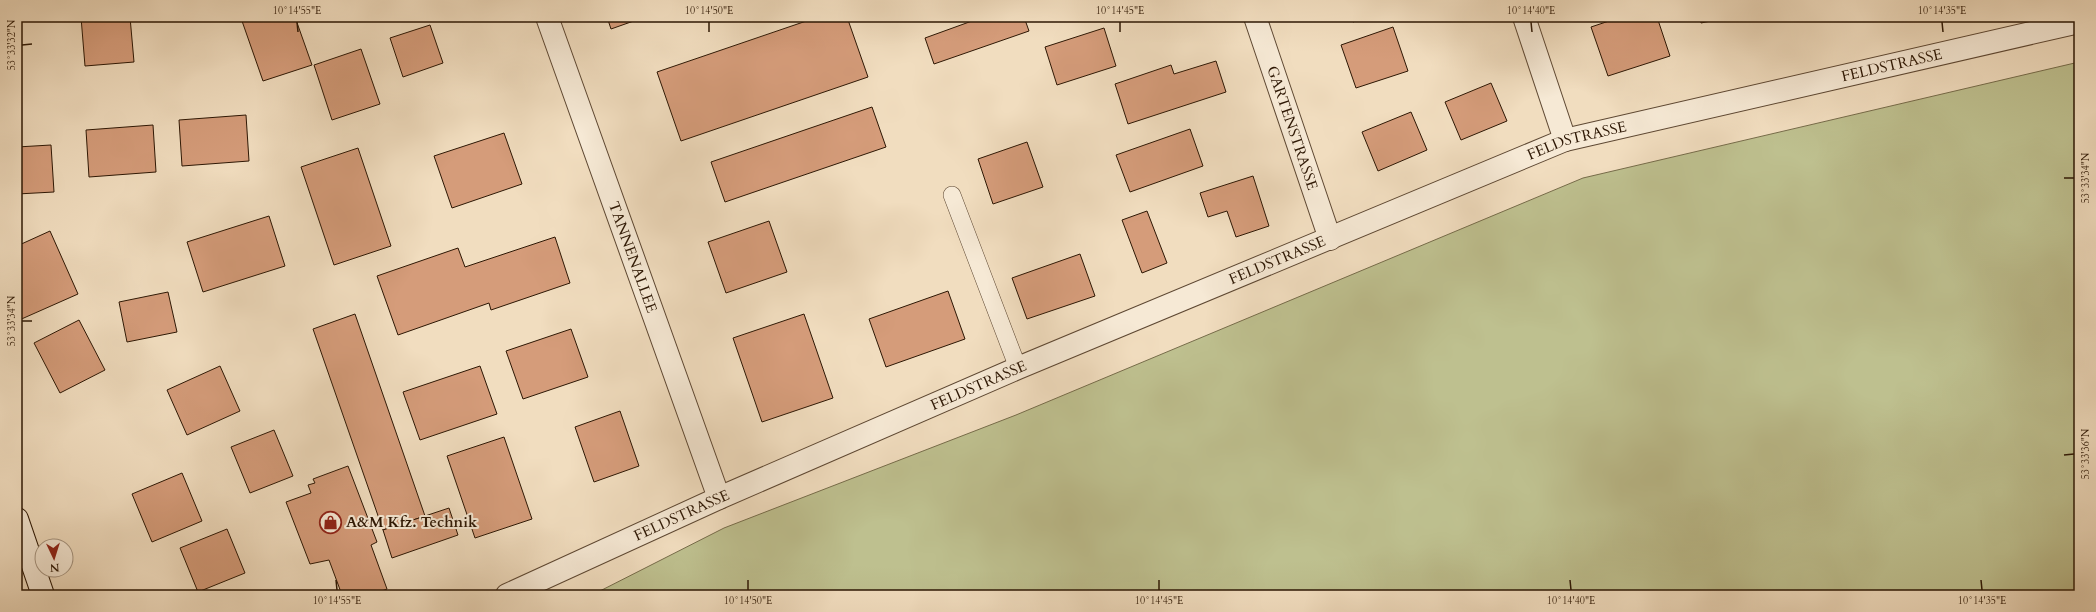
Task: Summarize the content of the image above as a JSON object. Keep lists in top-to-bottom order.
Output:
{
  "streets": {
    "street": ["FELDSTRASSE", "GARTENSTRASSE", "TANNENALLEE"]
  },
  "crossings": [
    ["FELDSTRASSE", "GARTENSTRASSE"],
    ["FELDSTRASSE", "TANNENALLEE"]
  ],
  "places": {
    "shop": ["A&M Kfz. Technik"]
  },
  "north": "bottom",
  "coordinates": [
    "10°14'55\"E",
    "10°14'50\"E",
    "10°14'45\"E",
    "10°14'40\"E",
    "10°14'35\"E",
    "53°33'32\"N",
    "53°33'34\"N",
    "53°33'36\"N"
  ]
}
